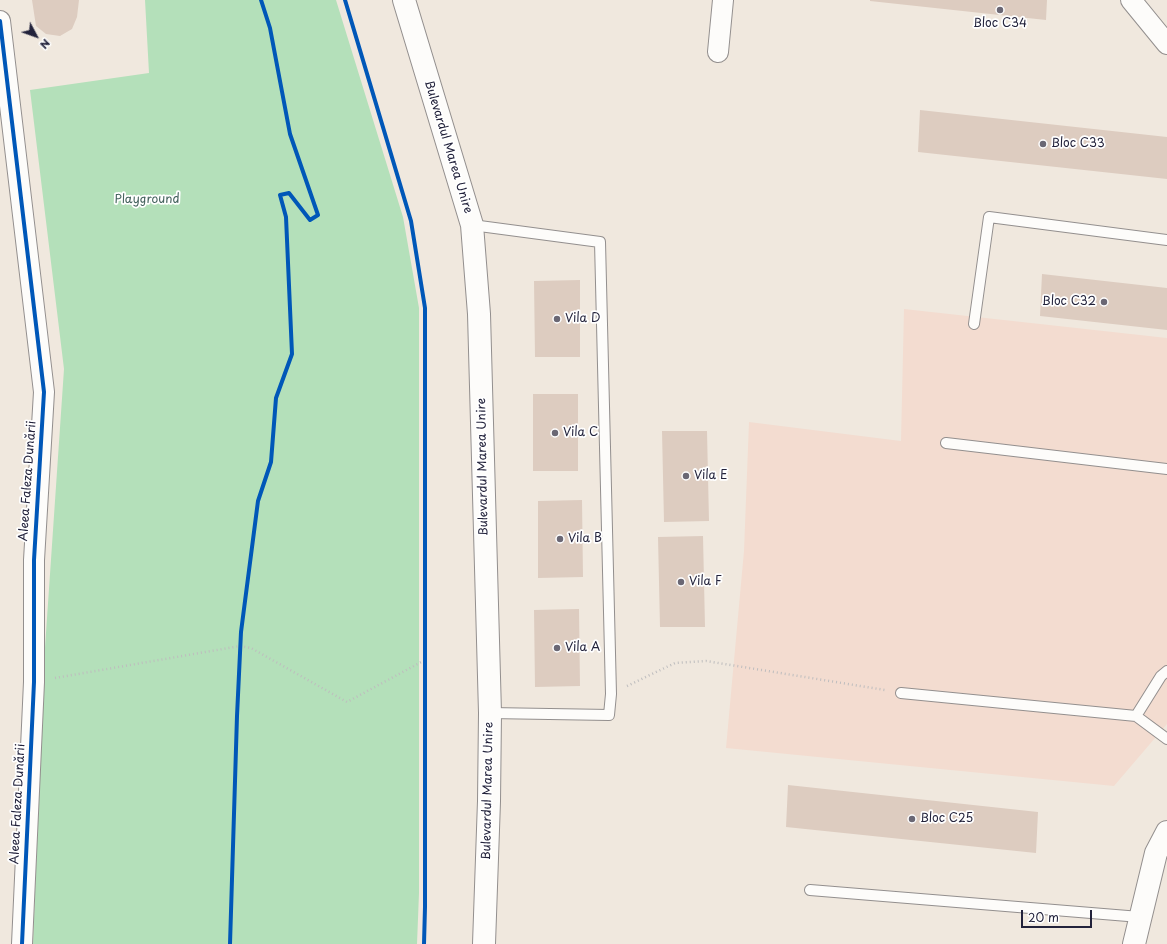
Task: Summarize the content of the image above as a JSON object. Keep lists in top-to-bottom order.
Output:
{
  "streets": {
    "main road": ["Bulevardul Marea Unire"],
    "street": ["Aleea Faleza Dunării"]
  },
  "parks": ["Playground"],
  "places": [
    "Bloc C34",
    "Bloc C33",
    "Bloc C32",
    "Vila D",
    "Vila C",
    "Vila E",
    "Vila B",
    "Vila F",
    "Vila A",
    "Bloc C25"
  ],
  "scale_bar": "20 m",
  "north": "bottom right"
}
